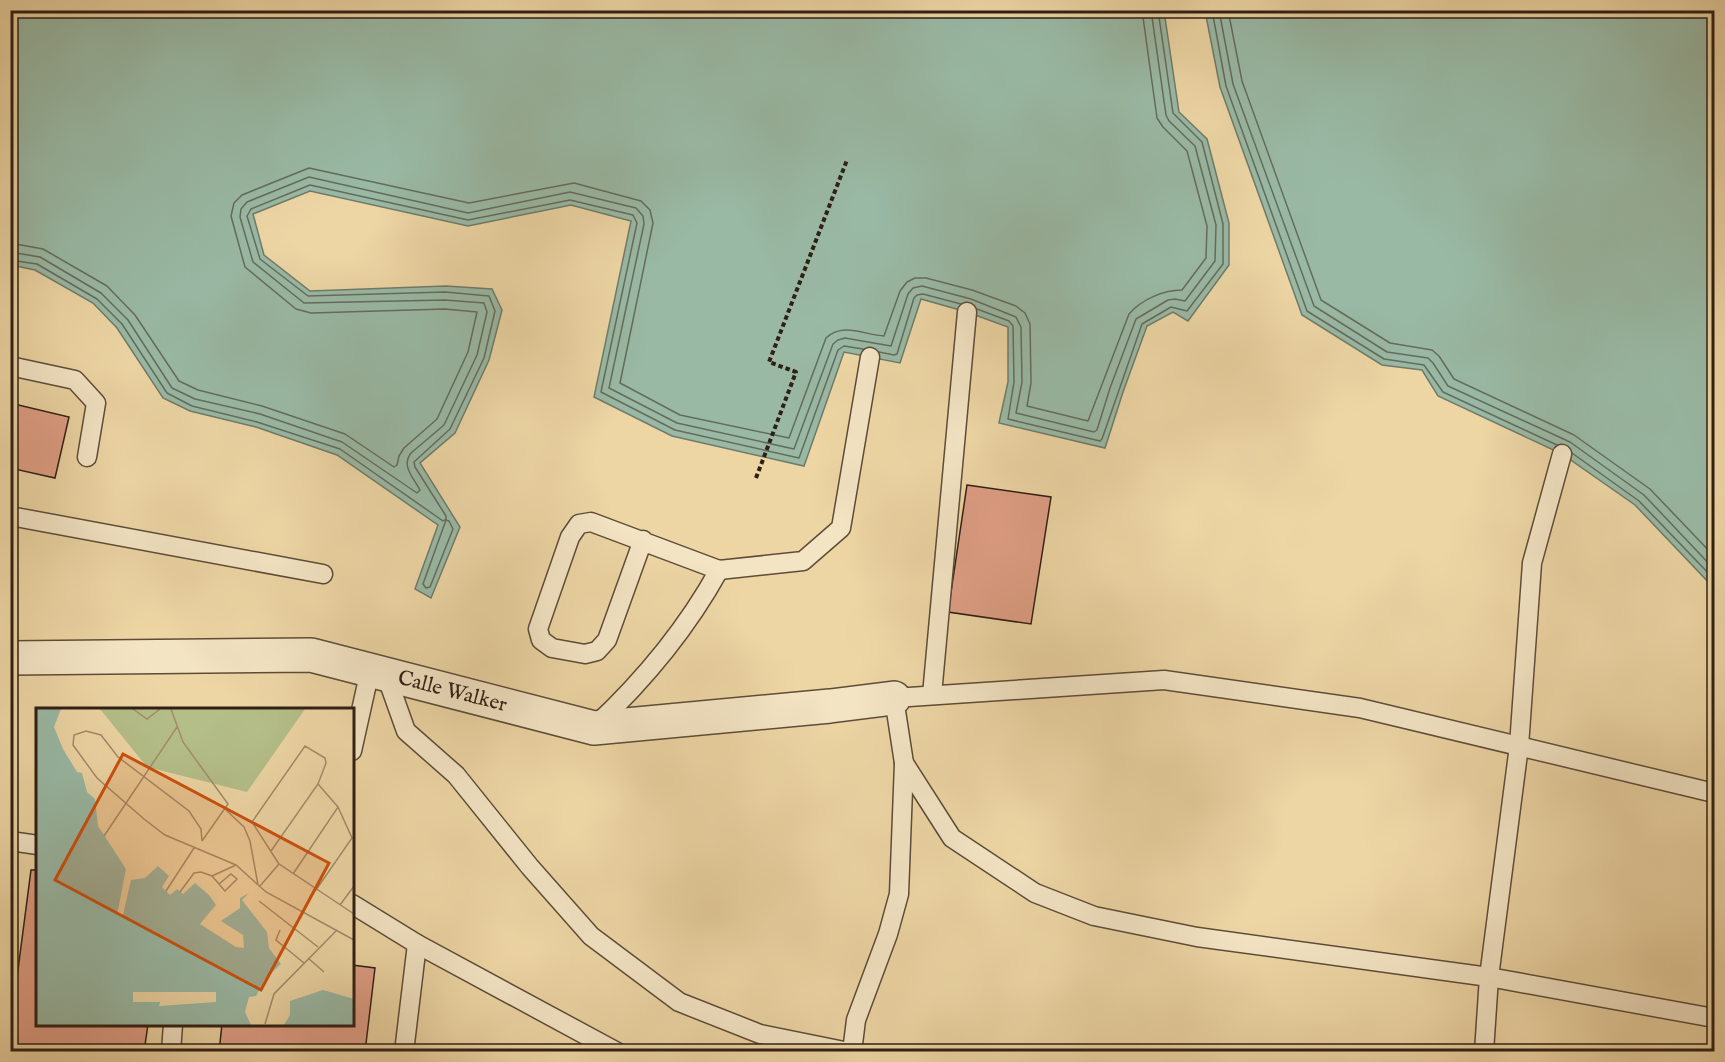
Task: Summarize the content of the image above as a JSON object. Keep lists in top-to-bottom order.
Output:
{
  "streets": {
    "street": ["Calle Walker"]
  }
}
